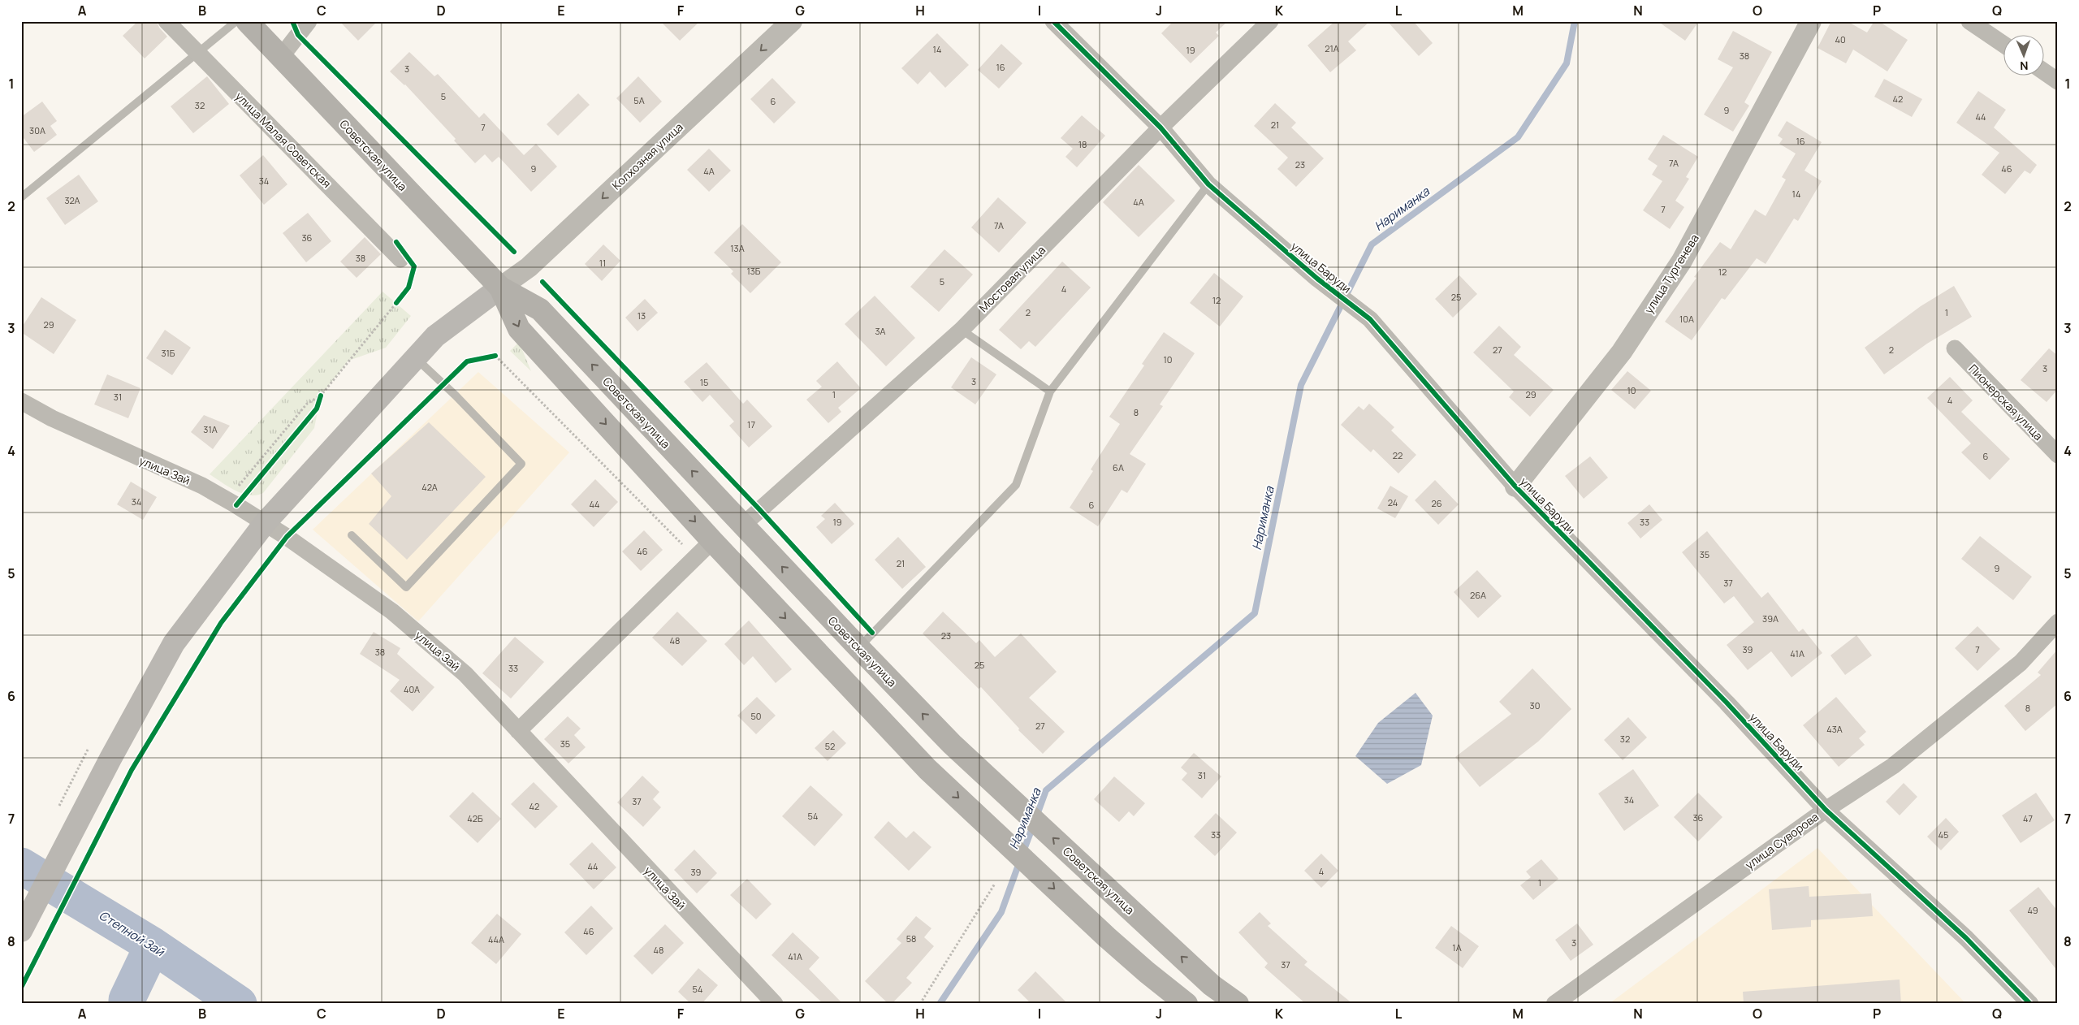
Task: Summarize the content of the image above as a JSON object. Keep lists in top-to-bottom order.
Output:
{
  "streets": {
    "main road": ["Советская улица"],
    "street": [
      "улица Малая Советская",
      "Колхозная улица",
      "улица Баруди",
      "улица Тургенева",
      "Мостовая улица",
      "Пионерская улица",
      "улица Зай",
      "улица Суворова"
    ]
  },
  "crossings": [
    ["Советская улица", "Колхозная улица"],
    ["Советская улица", "Мостовая улица"],
    ["улица Баруди", "улица Тургенева"],
    ["улица Баруди", "Мостовая улица"],
    ["улица Баруди", "улица Суворова"]
  ],
  "one_way": ["Колхозная улица"],
  "water": ["Нариманка", "Степной Зай"],
  "house_numbers": [
    "40",
    "21А",
    "14",
    "19",
    "38",
    "16",
    "3",
    "5",
    "42",
    "5А",
    "6",
    "32",
    "9",
    "44",
    "21",
    "7",
    "30А",
    "16",
    "18",
    "7А",
    "23",
    "9",
    "46",
    "4А",
    "34",
    "14",
    "32А",
    "4А",
    "7",
    "7А",
    "36",
    "13А",
    "38",
    "11",
    "13Б",
    "12",
    "5",
    "4",
    "25",
    "12",
    "2",
    "1",
    "13",
    "10А",
    "29",
    "3А",
    "27",
    "2",
    "31Б",
    "10",
    "3",
    "3",
    "15",
    "10",
    "1",
    "29",
    "31",
    "4",
    "8",
    "17",
    "31А",
    "22",
    "6",
    "6А",
    "42А",
    "34",
    "24",
    "26",
    "44",
    "6",
    "19",
    "33",
    "46",
    "35",
    "21",
    "9",
    "37",
    "26А",
    "39А",
    "23",
    "48",
    "39",
    "7",
    "38",
    "41А",
    "25",
    "33",
    "40А",
    "30",
    "8",
    "50",
    "27",
    "43А",
    "32",
    "35",
    "52",
    "31",
    "34",
    "37",
    "42",
    "54",
    "36",
    "42Б",
    "47",
    "33",
    "45",
    "44",
    "4",
    "39",
    "1",
    "49",
    "46",
    "58",
    "44А",
    "3",
    "1А",
    "48",
    "41А",
    "37",
    "54"
  ],
  "north": "bottom",
  "grid": {
    "columns": [
      "A",
      "B",
      "C",
      "D",
      "E",
      "F",
      "G",
      "H",
      "I",
      "J",
      "K",
      "L",
      "M",
      "N",
      "O",
      "P",
      "Q"
    ],
    "rows": [
      "1",
      "2",
      "3",
      "4",
      "5",
      "6",
      "7",
      "8"
    ]
  }
}
